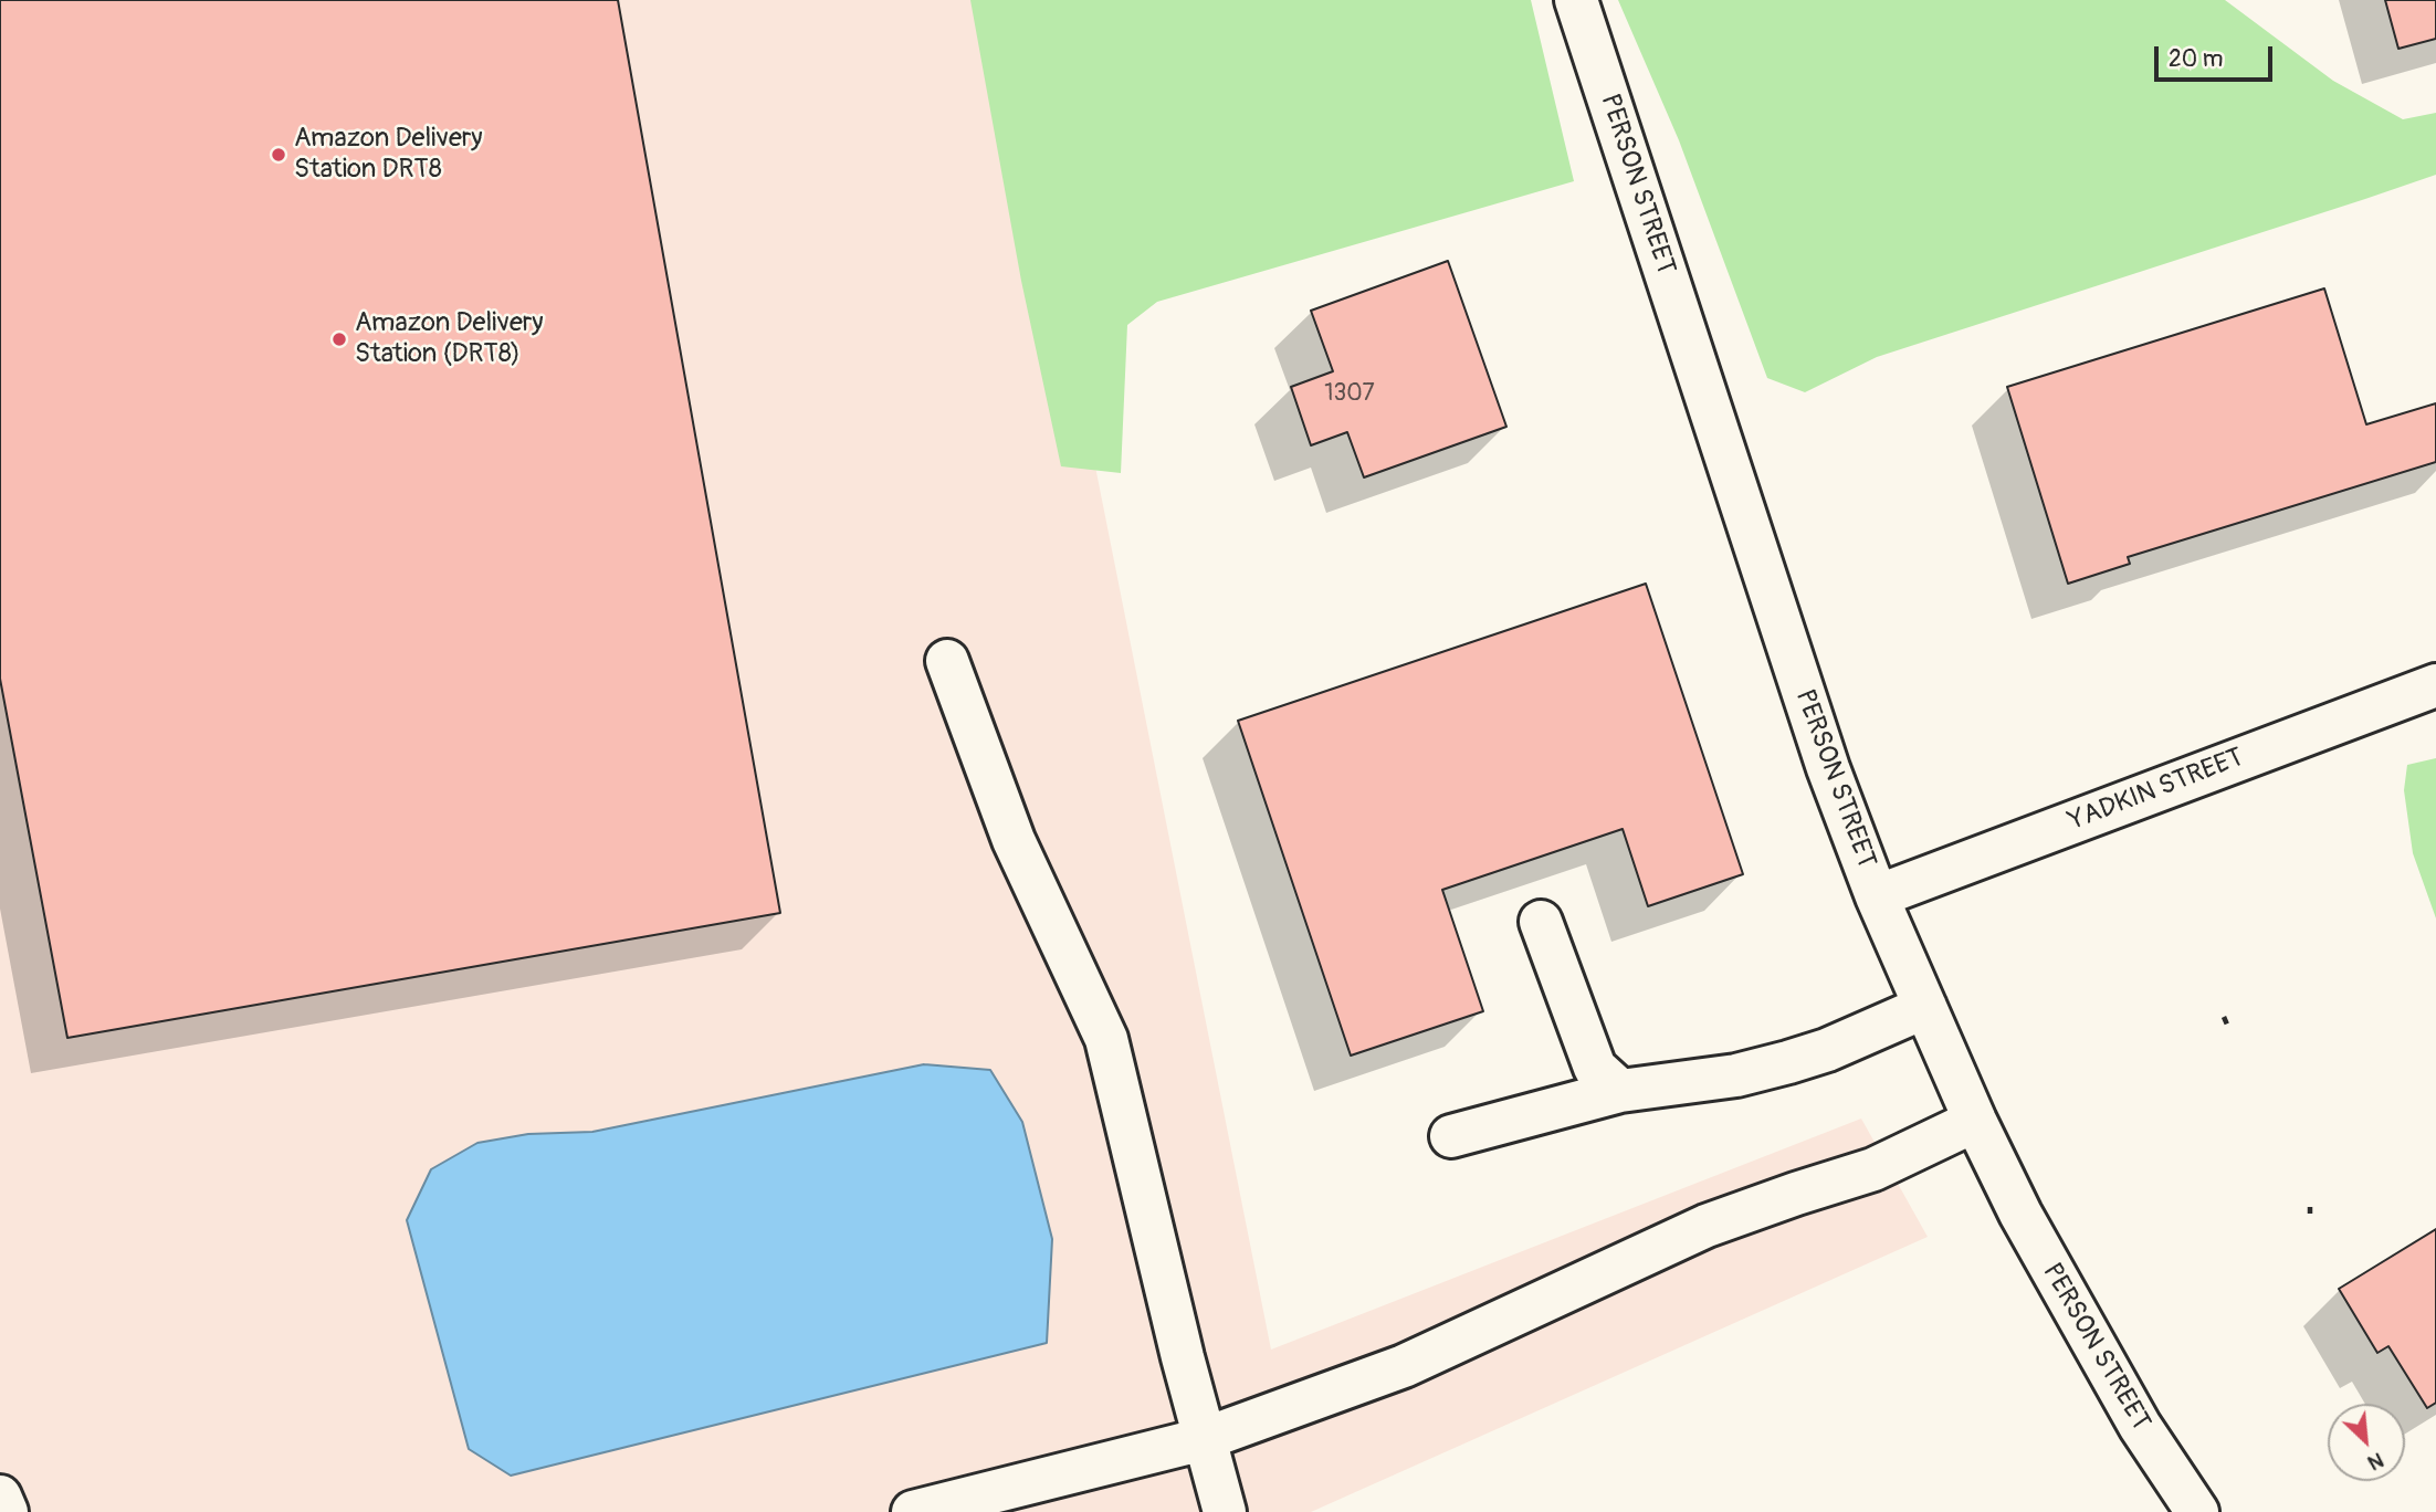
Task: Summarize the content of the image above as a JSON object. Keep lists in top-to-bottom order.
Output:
{
  "streets": {
    "street": ["PERSON STREET", "YADKIN STREET"]
  },
  "crossings": [
    ["PERSON STREET", "YADKIN STREET"]
  ],
  "places": ["Amazon Delivery Station DRT8", "Amazon Delivery Station (DRT8)"],
  "house_numbers": ["1307"],
  "scale_bar": "20 m",
  "north": "bottom right"
}
